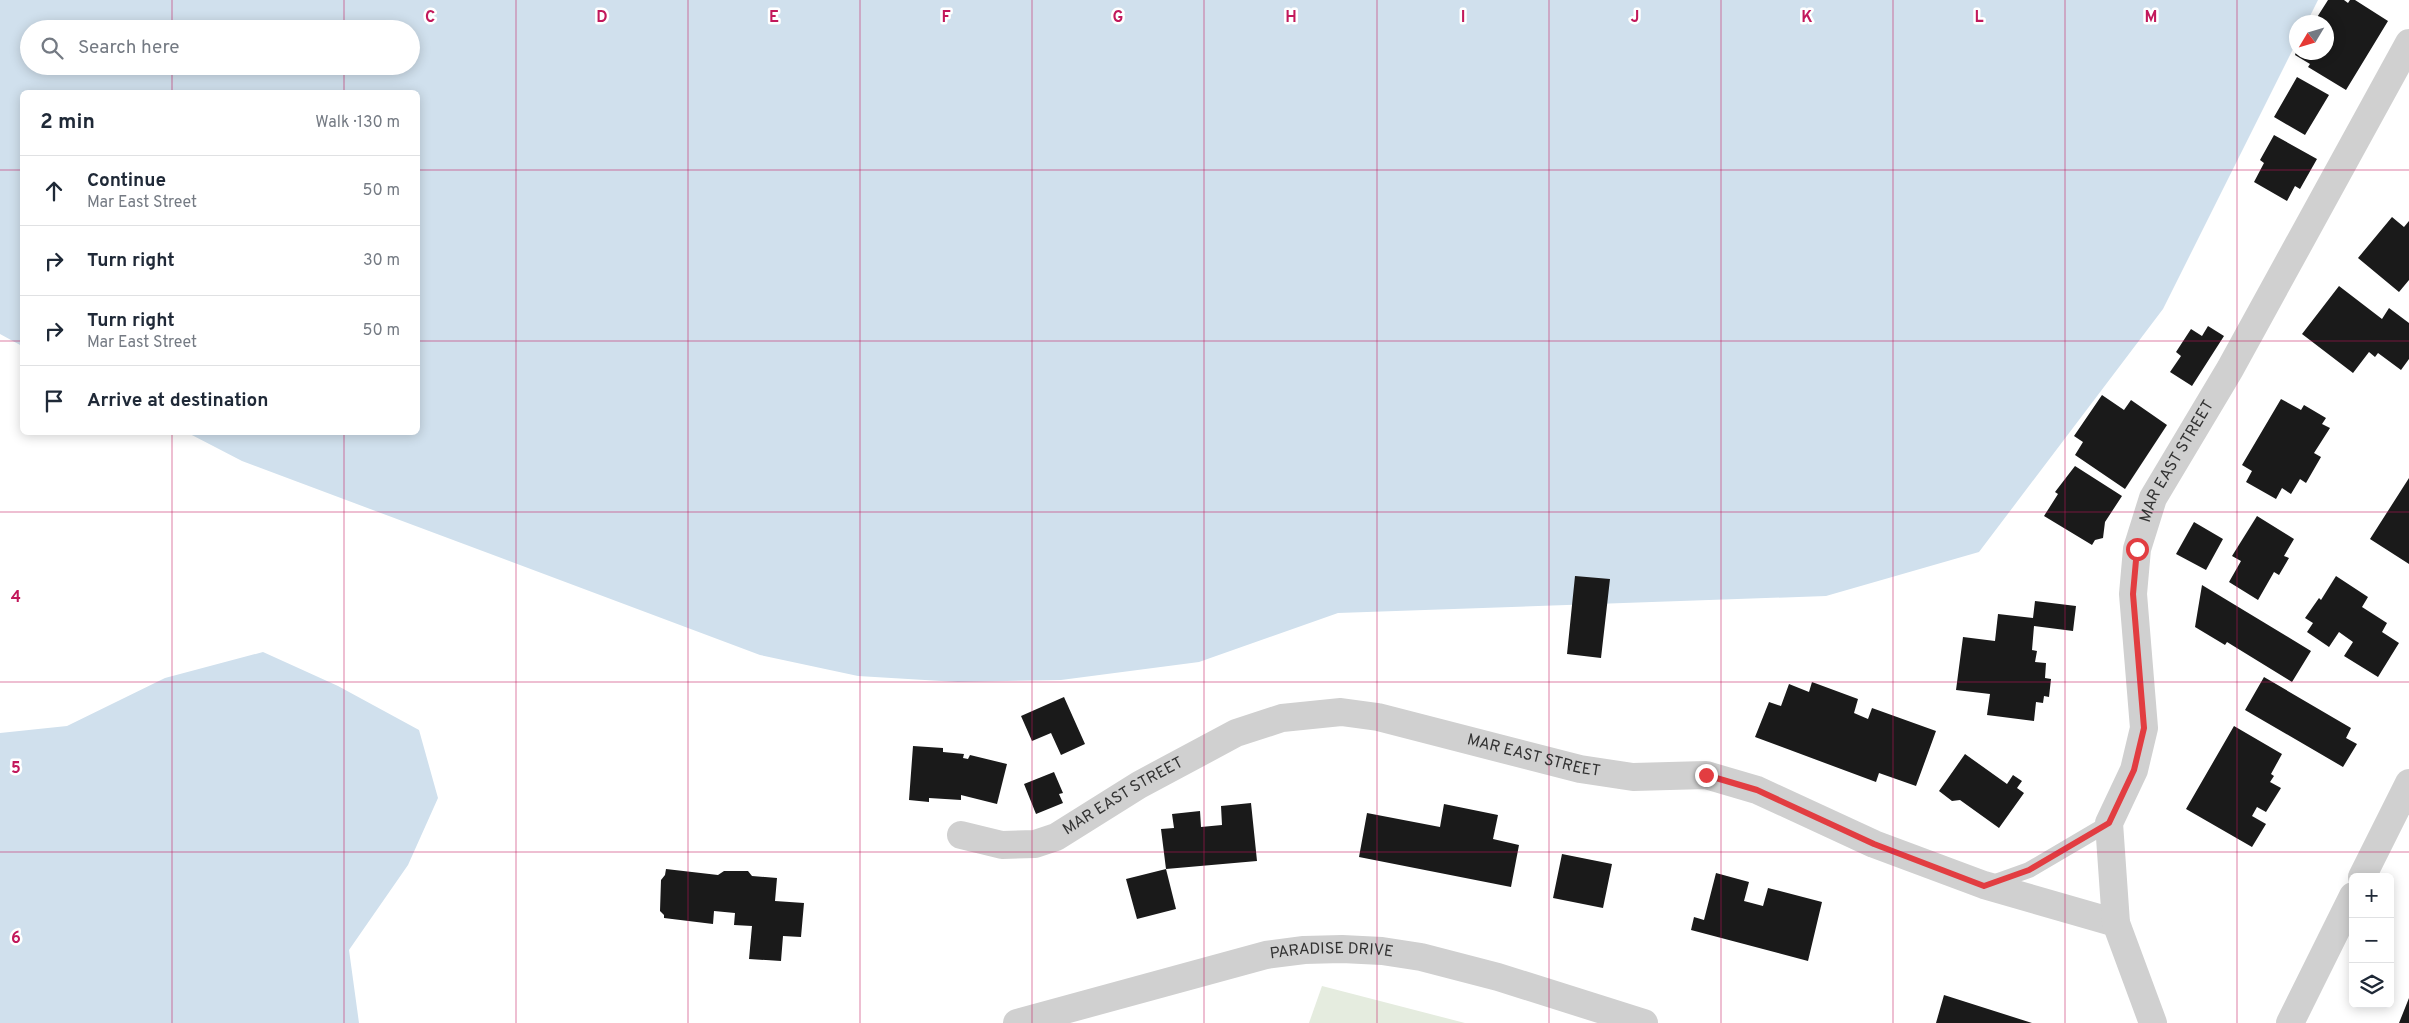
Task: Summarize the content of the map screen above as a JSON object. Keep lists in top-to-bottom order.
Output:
{
  "streets": {
    "street": ["MAR EAST STREET", "PARADISE DRIVE"]
  },
  "north": "bottom left",
  "page": {
    "search": "Search here",
    "heading": ["2 min", "Walk · 130 m"],
    "list": [
      ["Continue", "Mar East Street", "50 m"],
      ["Turn right", "30 m"],
      ["Turn right", "Mar East Street", "50 m"],
      "Arrive at destination"
    ],
    "map_buttons": ["+", "−"]
  },
  "grid": {
    "columns": [
      "C",
      "D",
      "E",
      "F",
      "G",
      "H",
      "I",
      "J",
      "K",
      "L",
      "M"
    ],
    "rows": ["4", "5", "6"]
  }
}
